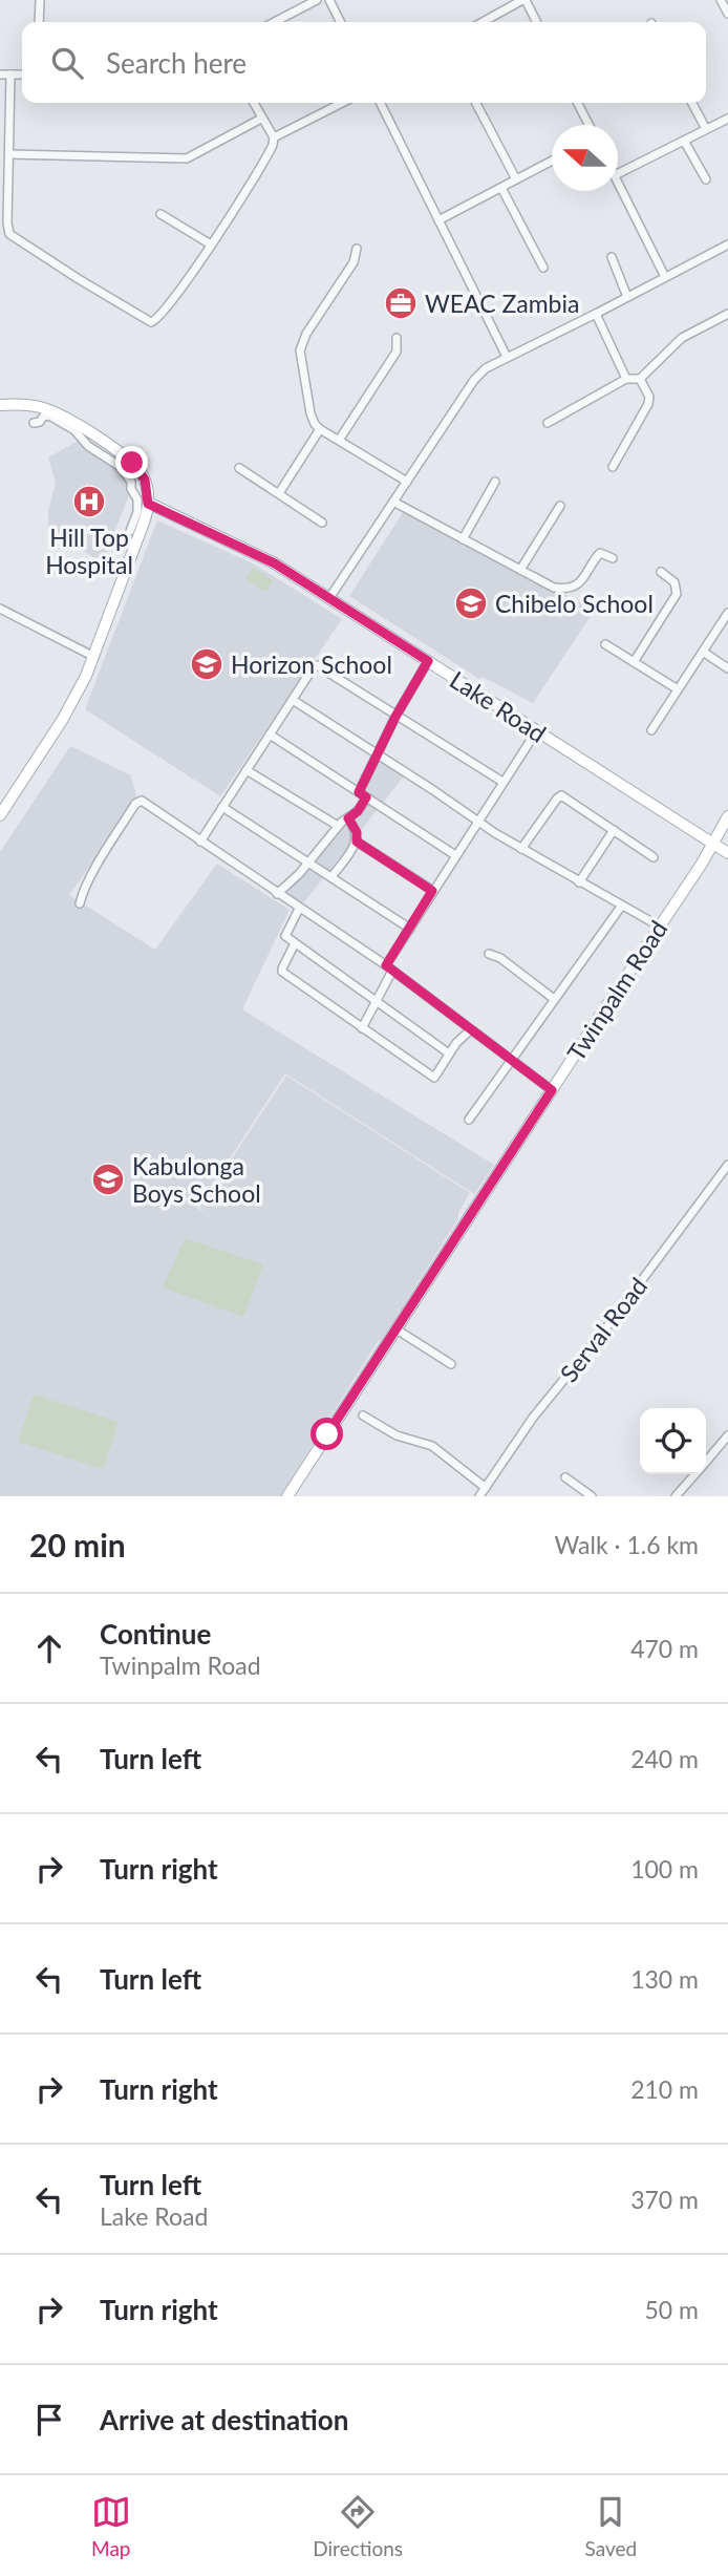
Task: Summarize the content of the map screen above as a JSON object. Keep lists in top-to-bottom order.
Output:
{
  "streets": {
    "main road": ["Lake Road", "Twinpalm Road"],
    "street": ["Serval Road"]
  },
  "crossings": [
    ["Lake Road", "Twinpalm Road"]
  ],
  "places": {
    "office": ["WEAC Zambia"],
    "hospital": ["Hill Top Hospital"],
    "school or university": ["Chibelo School", "Horizon School", "Kabulonga Boys School"]
  },
  "north": "left",
  "page": {
    "search": "Search here",
    "heading": ["20 min", "Walk · 1.6 km"],
    "list": [
      ["Continue", "Twinpalm Road", "470 m"],
      ["Turn left", "240 m"],
      ["Turn right", "100 m"],
      ["Turn left", "130 m"],
      ["Turn right", "210 m"],
      ["Turn left", "Lake Road", "370 m"],
      ["Turn right", "50 m"],
      "Arrive at destination"
    ],
    "nav": ["Map", "Directions", "Saved"]
  }
}
